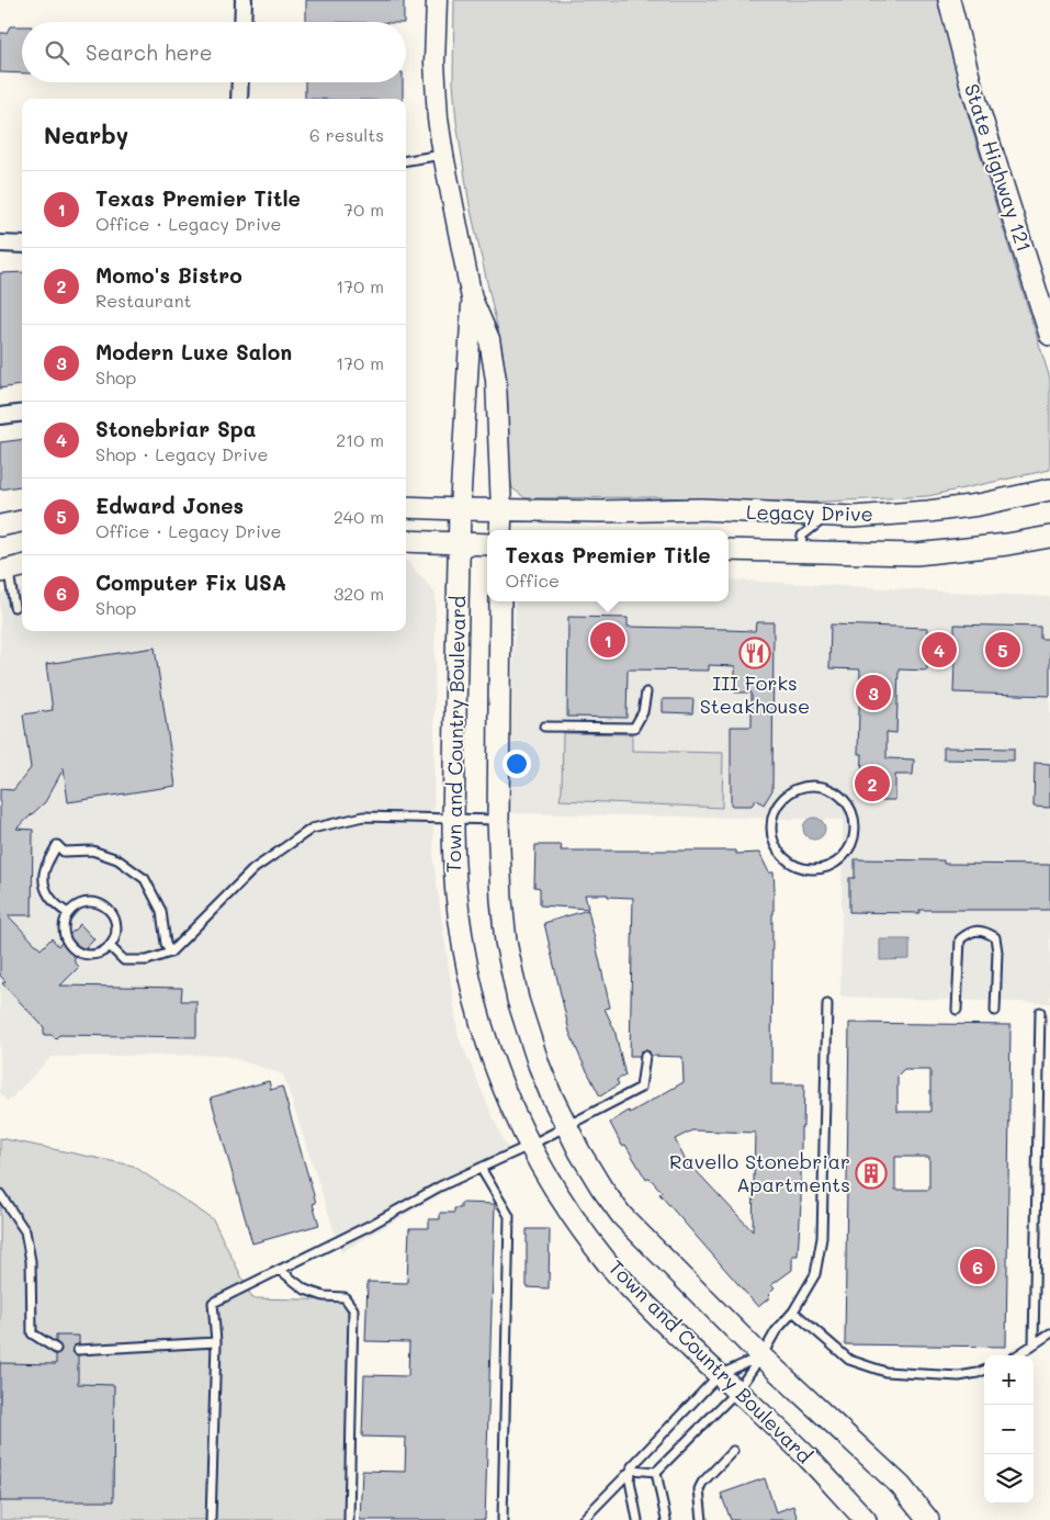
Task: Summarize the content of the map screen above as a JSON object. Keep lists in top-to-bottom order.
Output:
{
  "streets": {
    "main road": ["State Highway 121", "Legacy Drive", "Town and Country Boulevard"]
  },
  "crossings": [
    ["Legacy Drive", "Town and Country Boulevard"]
  ],
  "places": {
    "restaurant": ["III Forks Steakhouse"],
    "building": ["Ravello Stonebriar Apartments"]
  },
  "page": {
    "search": "Search here",
    "heading": ["Nearby", "6 results"],
    "list": [
      {
        "mark": "1",
        "name": "Texas Premier Title",
        "note": "Office · Legacy Drive",
        "value": "70 m"
      },
      {
        "mark": "2",
        "name": "Momo's Bistro",
        "note": "Restaurant",
        "value": "170 m"
      },
      {
        "mark": "3",
        "name": "Modern Luxe Salon",
        "note": "Shop",
        "value": "170 m"
      },
      {
        "mark": "4",
        "name": "Stonebriar Spa",
        "note": "Shop · Legacy Drive",
        "value": "210 m"
      },
      {
        "mark": "5",
        "name": "Edward Jones",
        "note": "Office · Legacy Drive",
        "value": "240 m"
      },
      {
        "mark": "6",
        "name": "Computer Fix USA",
        "note": "Shop",
        "value": "320 m"
      }
    ],
    "popup": ["Texas Premier Title", "Office"],
    "pins": [
      "1",
      "4",
      "5",
      "3",
      "2",
      "6"
    ],
    "map_buttons": ["+", "−"]
  }
}
